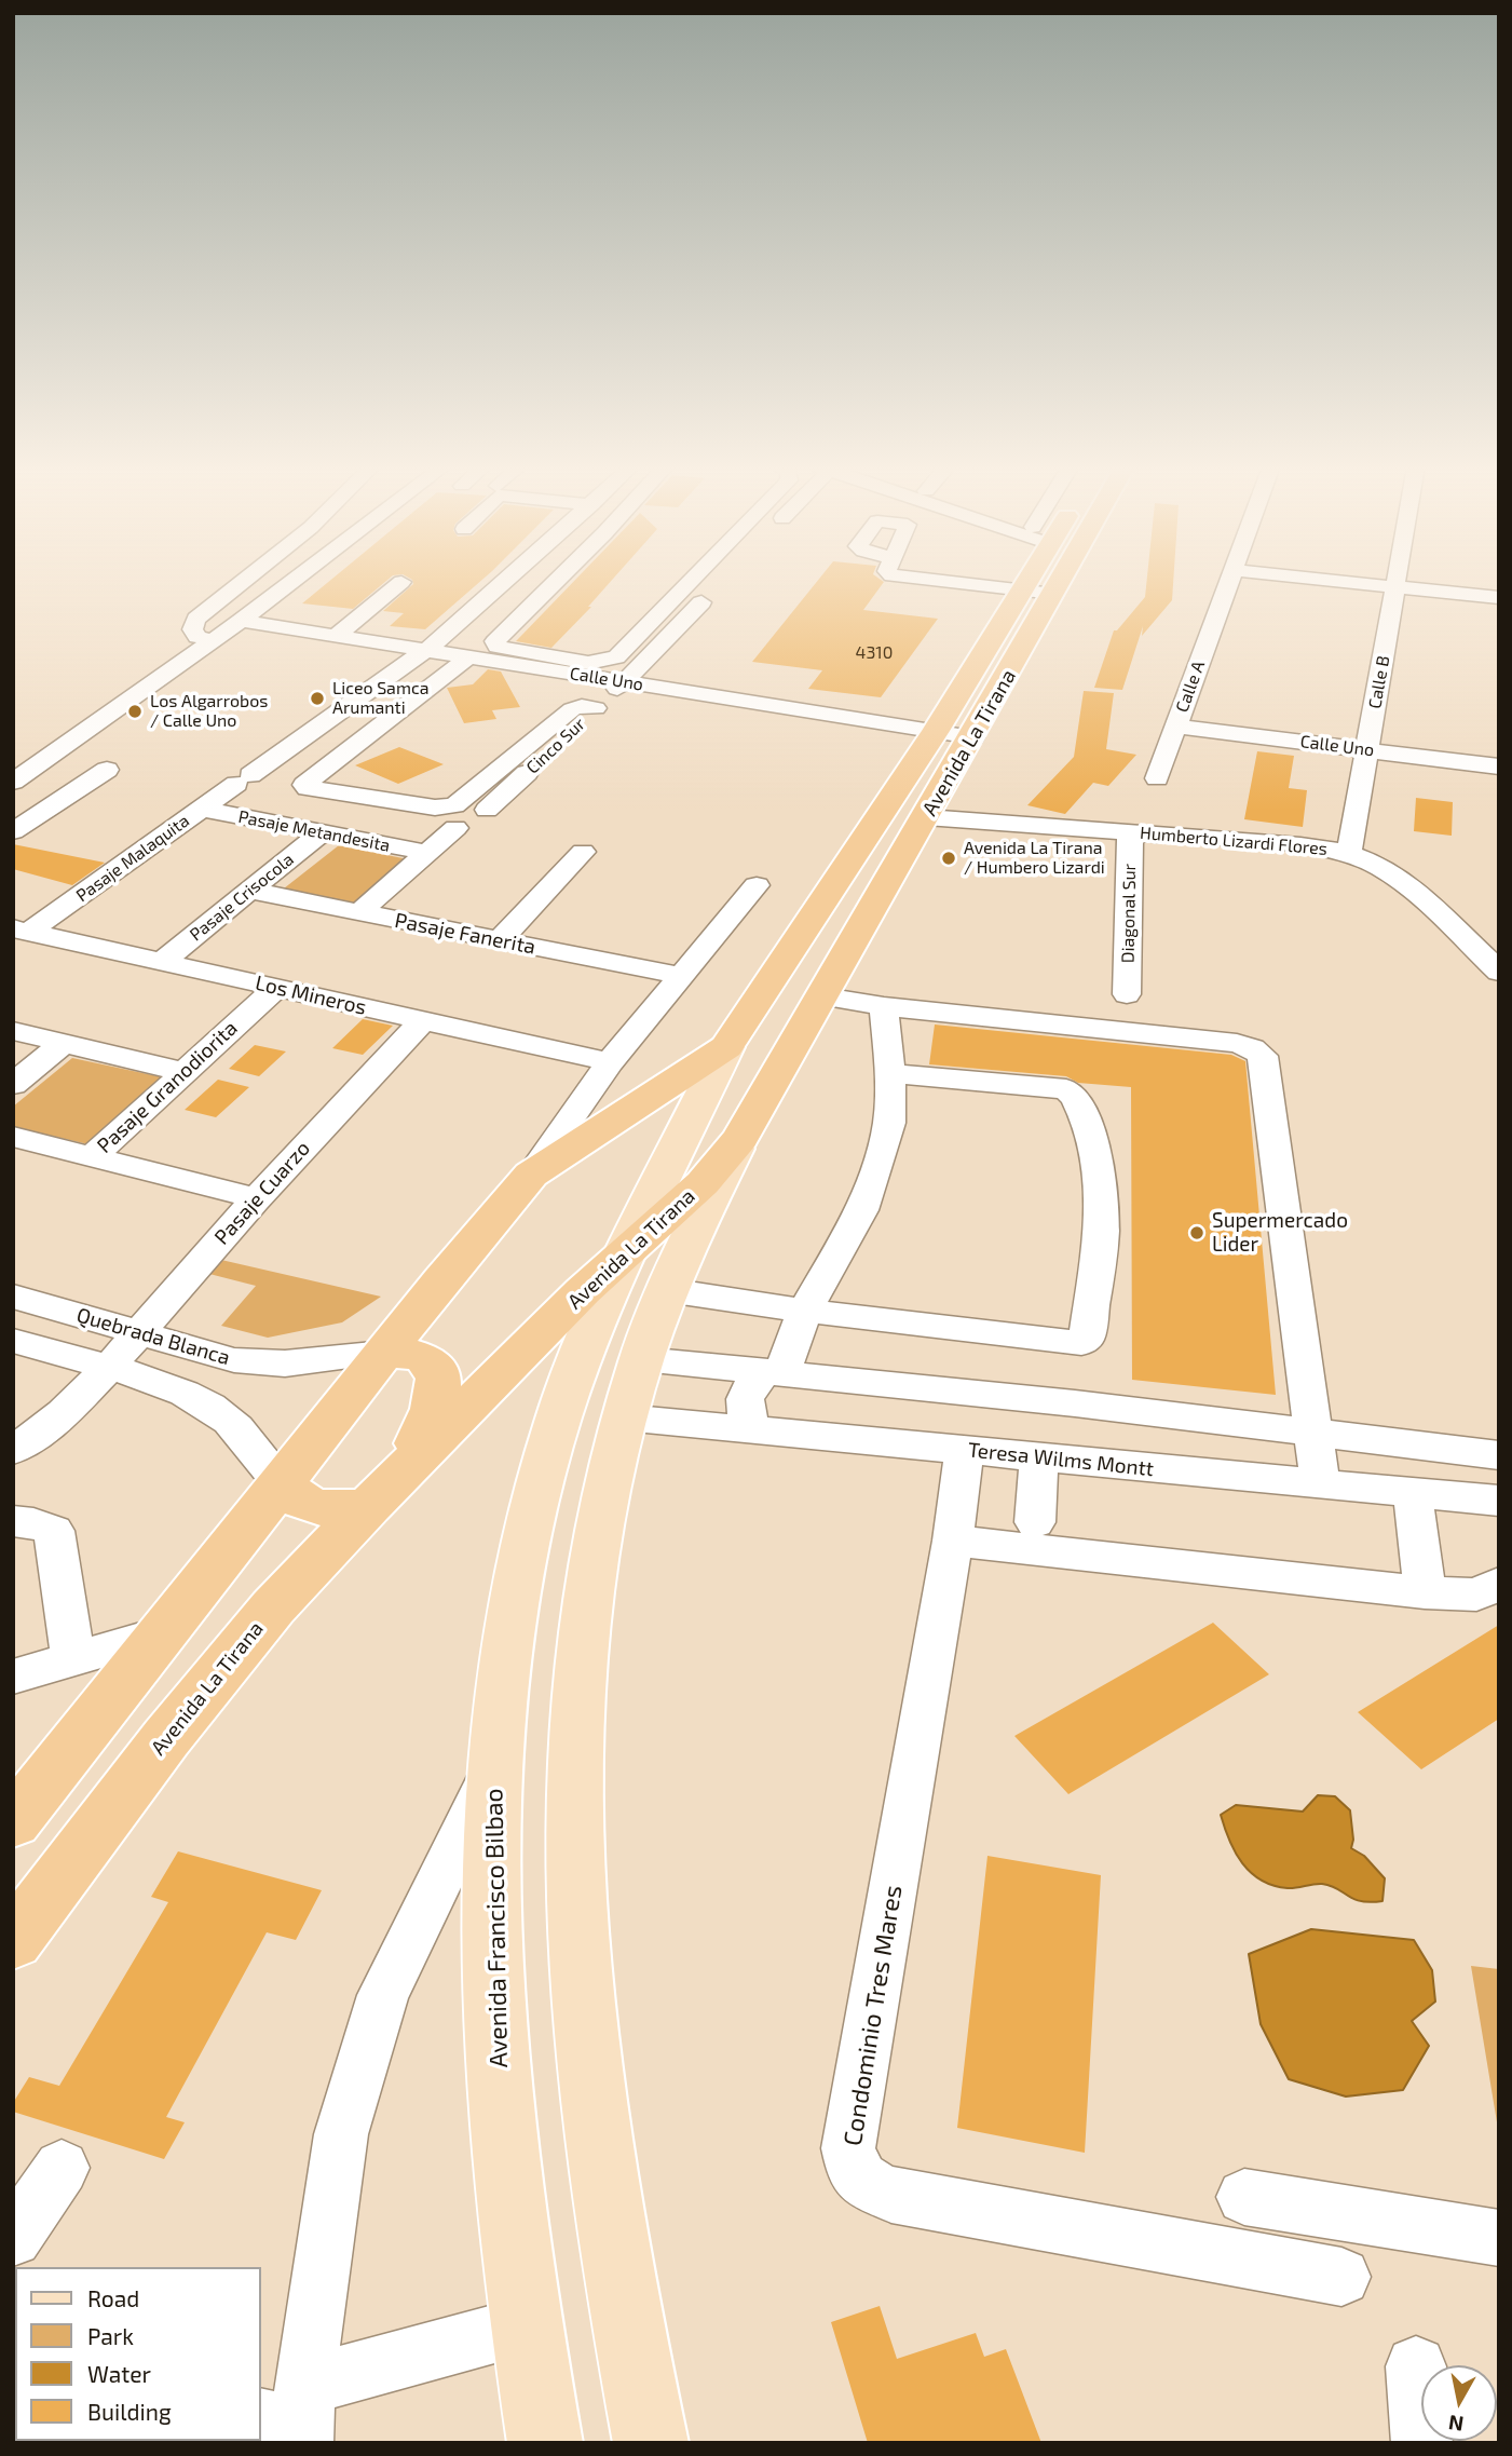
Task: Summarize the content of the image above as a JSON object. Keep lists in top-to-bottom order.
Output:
{
  "streets": {
    "highway": ["Avenida La Tirana"],
    "main road": ["Avenida Francisco Bilbao"],
    "street": [
      "Calle Uno",
      "Calle B",
      "Calle A",
      "Cinco Sur",
      "Pasaje Metandesita",
      "Humberto Lizardi Flores",
      "Pasaje Malaquita",
      "Pasaje Crisocola",
      "Diagonal Sur",
      "Pasaje Fanerita",
      "Los Mineros",
      "Pasaje Granodiorita",
      "Pasaje Cuarzo",
      "Quebrada Blanca",
      "Teresa Wilms Montt",
      "Condominio Tres Mares"
    ]
  },
  "crossings": [
    ["Calle Uno", "Calle B"],
    ["Calle Uno", "Calle A"],
    ["Calle Uno", "Avenida La Tirana"],
    ["Calle Uno", "Cinco Sur"],
    ["Calle Uno", "Pasaje Malaquita"],
    ["Calle B", "Humberto Lizardi Flores"],
    ["Avenida La Tirana", "Humberto Lizardi Flores"],
    ["Avenida La Tirana", "Pasaje Fanerita"],
    ["Avenida La Tirana", "Los Mineros"],
    ["Avenida La Tirana", "Quebrada Blanca"],
    ["Avenida La Tirana", "Avenida Francisco Bilbao"],
    ["Pasaje Metandesita", "Pasaje Malaquita"],
    ["Pasaje Metandesita", "Pasaje Crisocola"],
    ["Humberto Lizardi Flores", "Diagonal Sur"],
    ["Pasaje Malaquita", "Los Mineros"],
    ["Pasaje Crisocola", "Pasaje Fanerita"],
    ["Pasaje Crisocola", "Los Mineros"],
    ["Los Mineros", "Pasaje Granodiorita"],
    ["Los Mineros", "Pasaje Cuarzo"],
    ["Pasaje Cuarzo", "Quebrada Blanca"],
    ["Teresa Wilms Montt", "Condominio Tres Mares"]
  ],
  "places": [
    "Liceo Samca Arumanti",
    "Los Algarrobos / Calle Uno",
    "Avenida La Tirana / Humbero Lizardi",
    "Supermercado Lider"
  ],
  "house_numbers": ["4310"],
  "legend": [
    "Road",
    "Park",
    "Water",
    "Building"
  ],
  "north": "bottom"
}
